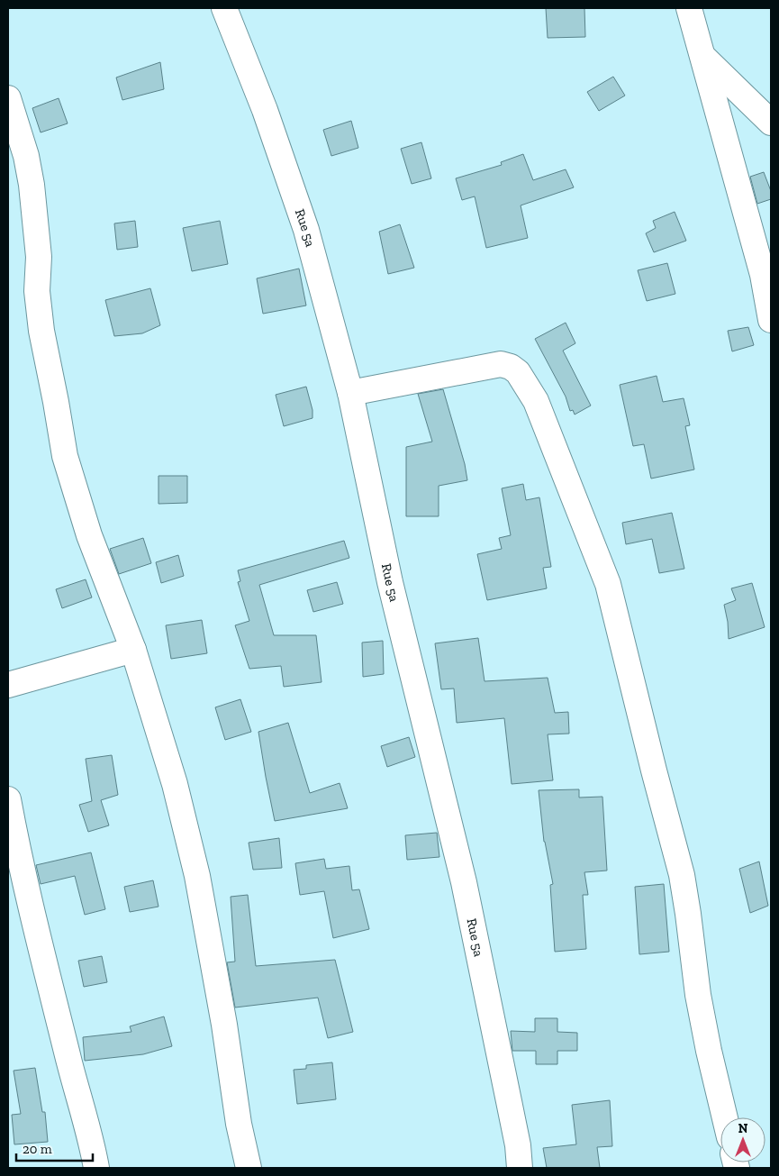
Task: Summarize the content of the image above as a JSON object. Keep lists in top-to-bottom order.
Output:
{
  "streets": {
    "street": ["Rue 5a"]
  },
  "scale_bar": "20 m",
  "north": "top"
}
